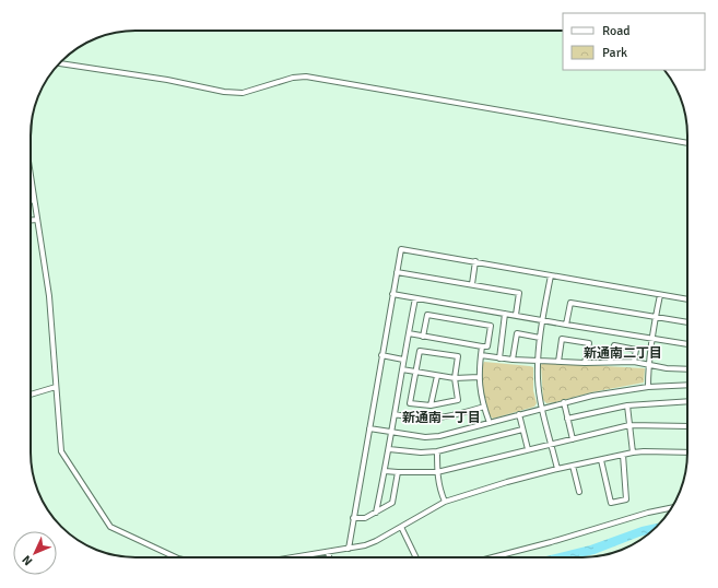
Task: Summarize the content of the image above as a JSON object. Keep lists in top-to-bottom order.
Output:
{
  "districts": ["新通南二丁目", "新通南一丁目"],
  "legend": ["Road", "Park"],
  "north": "bottom left"
}
